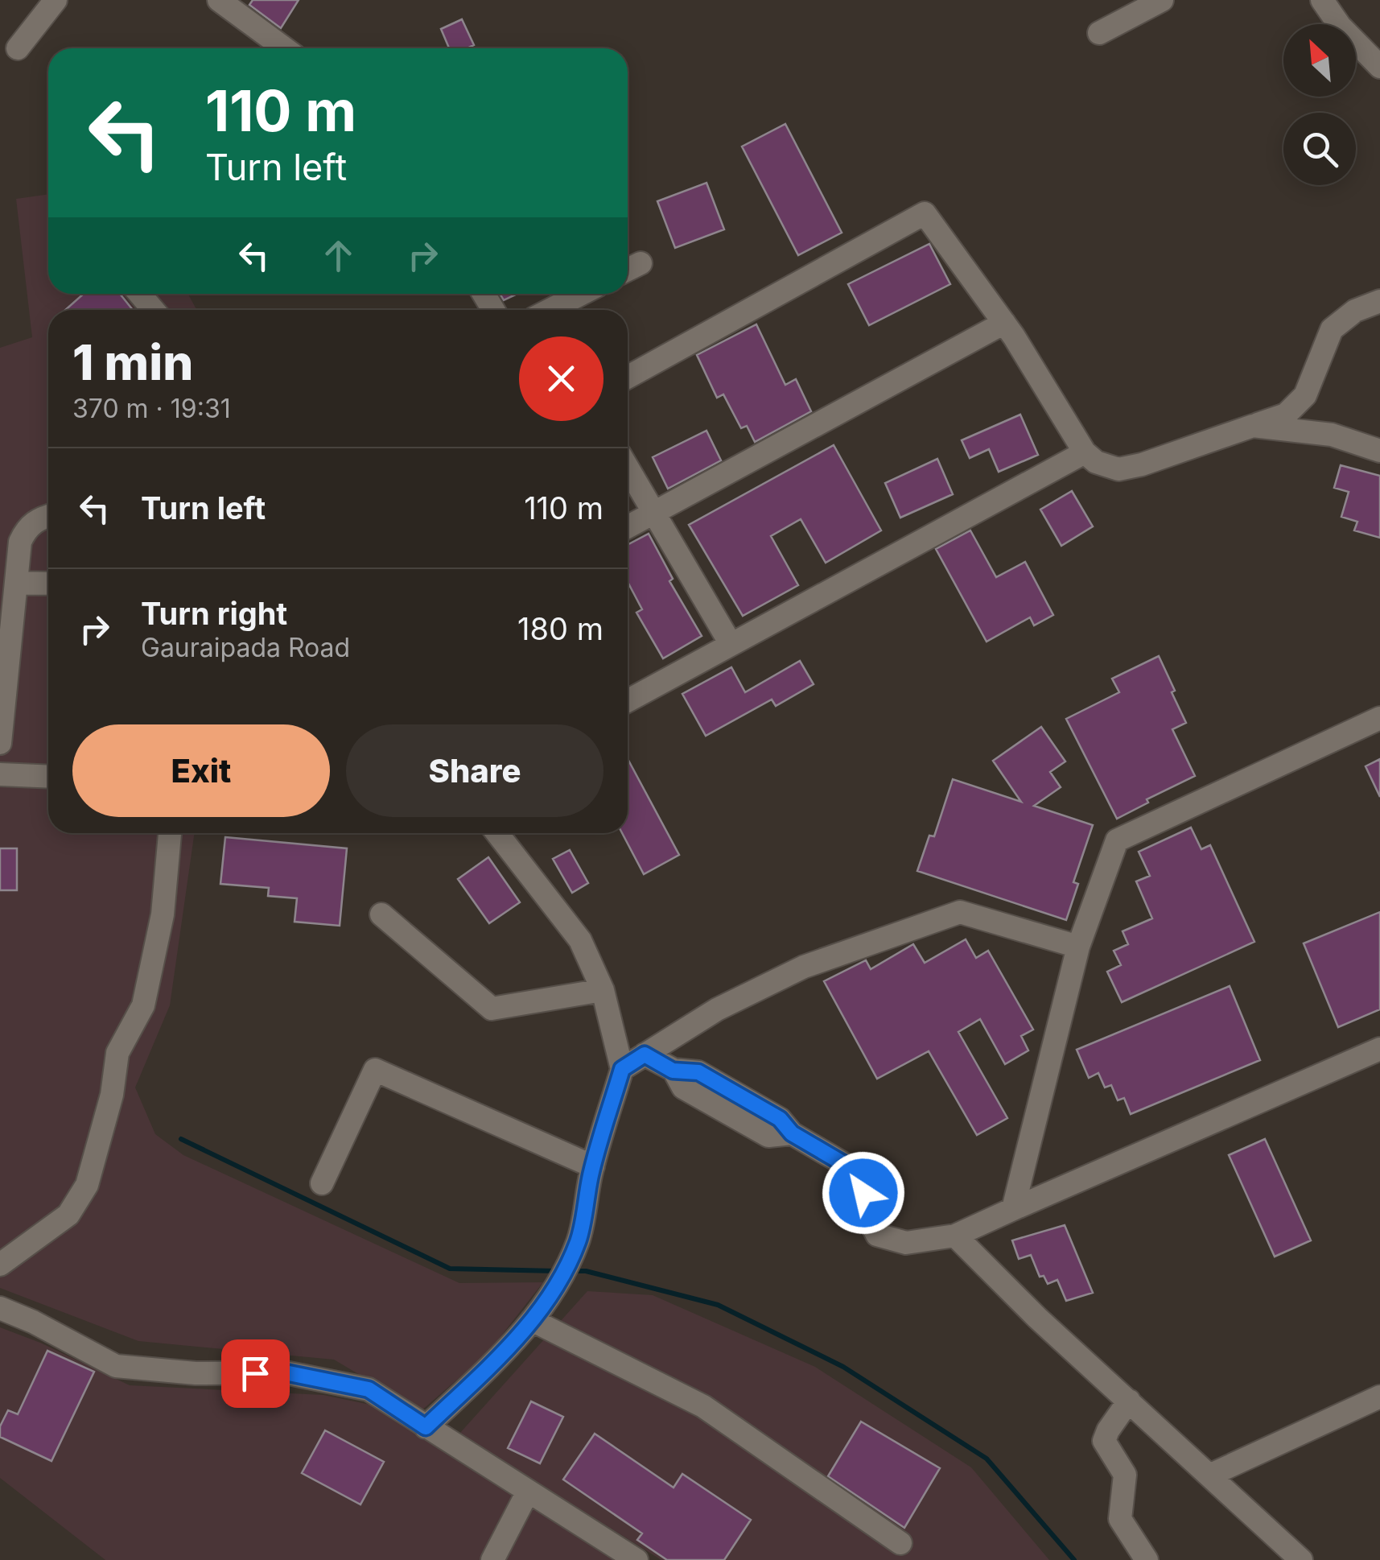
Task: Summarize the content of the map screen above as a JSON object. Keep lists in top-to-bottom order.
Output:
{
  "north": "top left",
  "page": {
    "turn": ["110 m", "Turn left"],
    "heading": ["1 min", "370 m · 19:31"],
    "list": [
      {
        "name": "Turn left",
        "value": "110 m"
      },
      {
        "name": "Turn right",
        "note": "Gauraipada Road",
        "value": "180 m"
      }
    ],
    "buttons": ["Exit", "Share"]
  }
}
